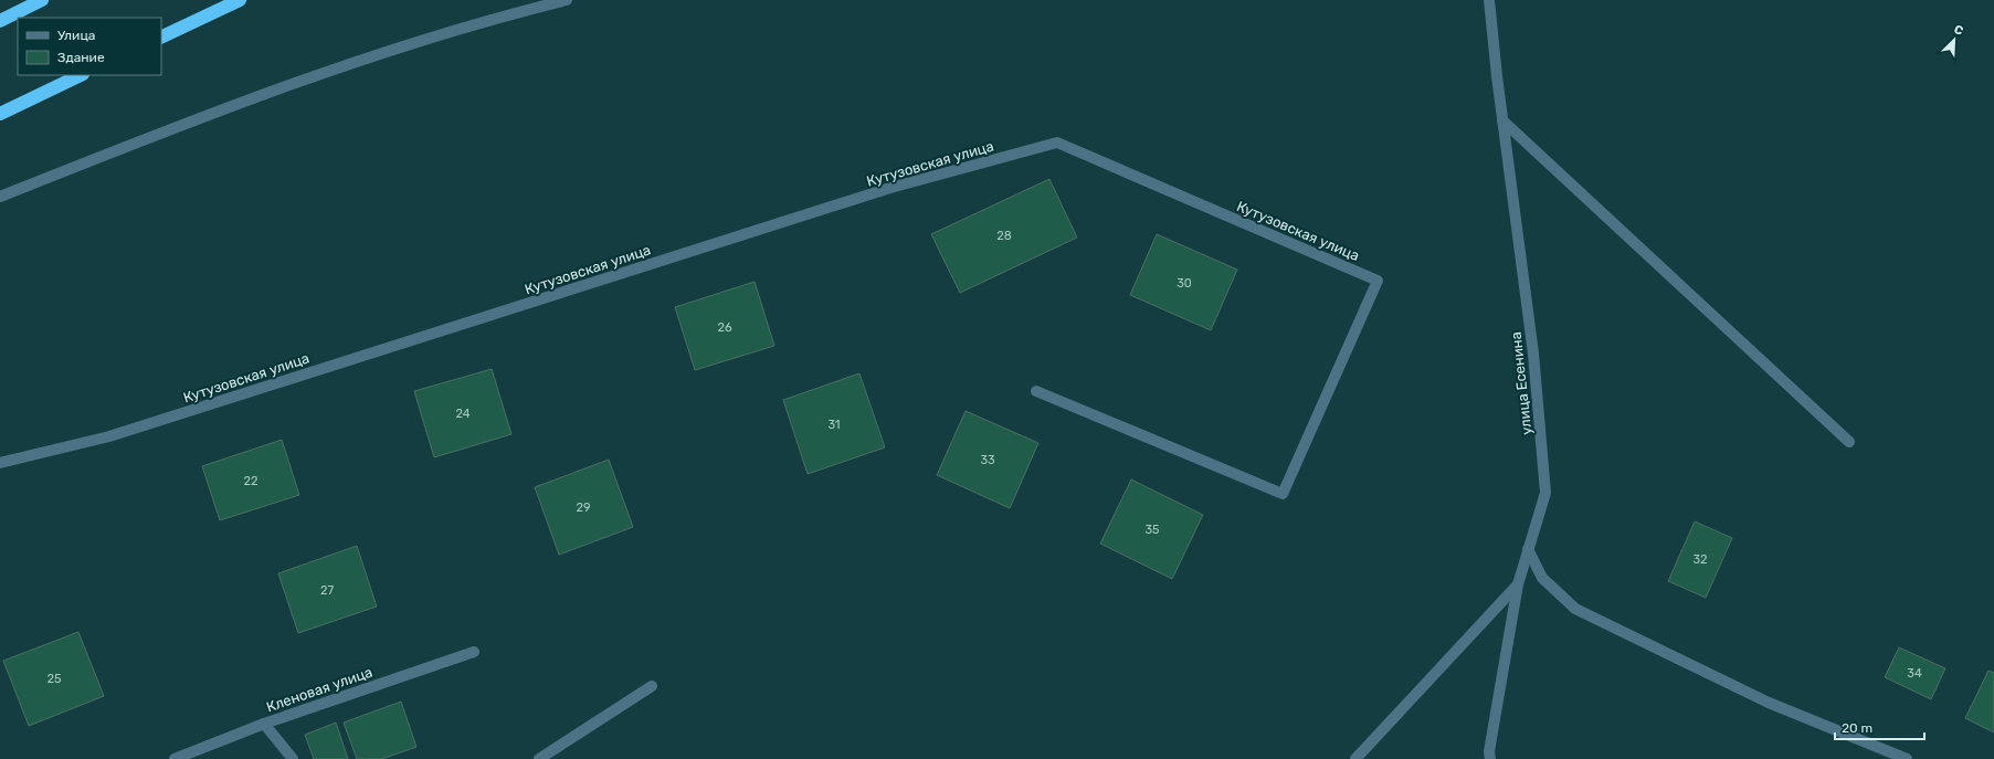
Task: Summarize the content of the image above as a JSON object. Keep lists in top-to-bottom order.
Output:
{
  "streets": {
    "street": ["Кутузовская улица", "улица Есенина", "Кленовая улица"]
  },
  "house_numbers": [
    "28",
    "30",
    "26",
    "24",
    "31",
    "33",
    "22",
    "29",
    "35",
    "32",
    "27",
    "34",
    "25"
  ],
  "legend": ["Улица", "Здание"],
  "scale_bar": "20 m",
  "north": "top right"
}
